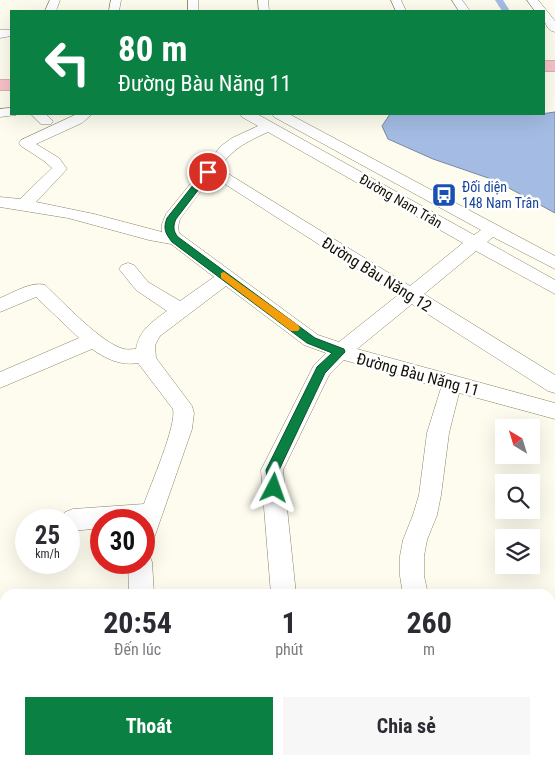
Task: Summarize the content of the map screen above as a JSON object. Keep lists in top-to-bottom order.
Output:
{
  "streets": {
    "street": ["Đường Nam Trân", "Đường Bàu Năng 12", "Đường Bàu Năng 11"]
  },
  "crossings": [
    ["Đường Bàu Năng 12", "Đường Bàu Năng 11"]
  ],
  "places": {
    "bus stop": ["Đối diện 148 Nam Trân"]
  },
  "north": "top left",
  "page": {
    "turn": ["80 m", "Đường Bàu Năng 11"],
    "speed": "25 km/h",
    "limit": "30",
    "eta": [
      "20:54",
      "Đến lúc",
      "1",
      "phút",
      "260",
      "m"
    ],
    "buttons": ["Thoát", "Chia sẻ"]
  }
}
